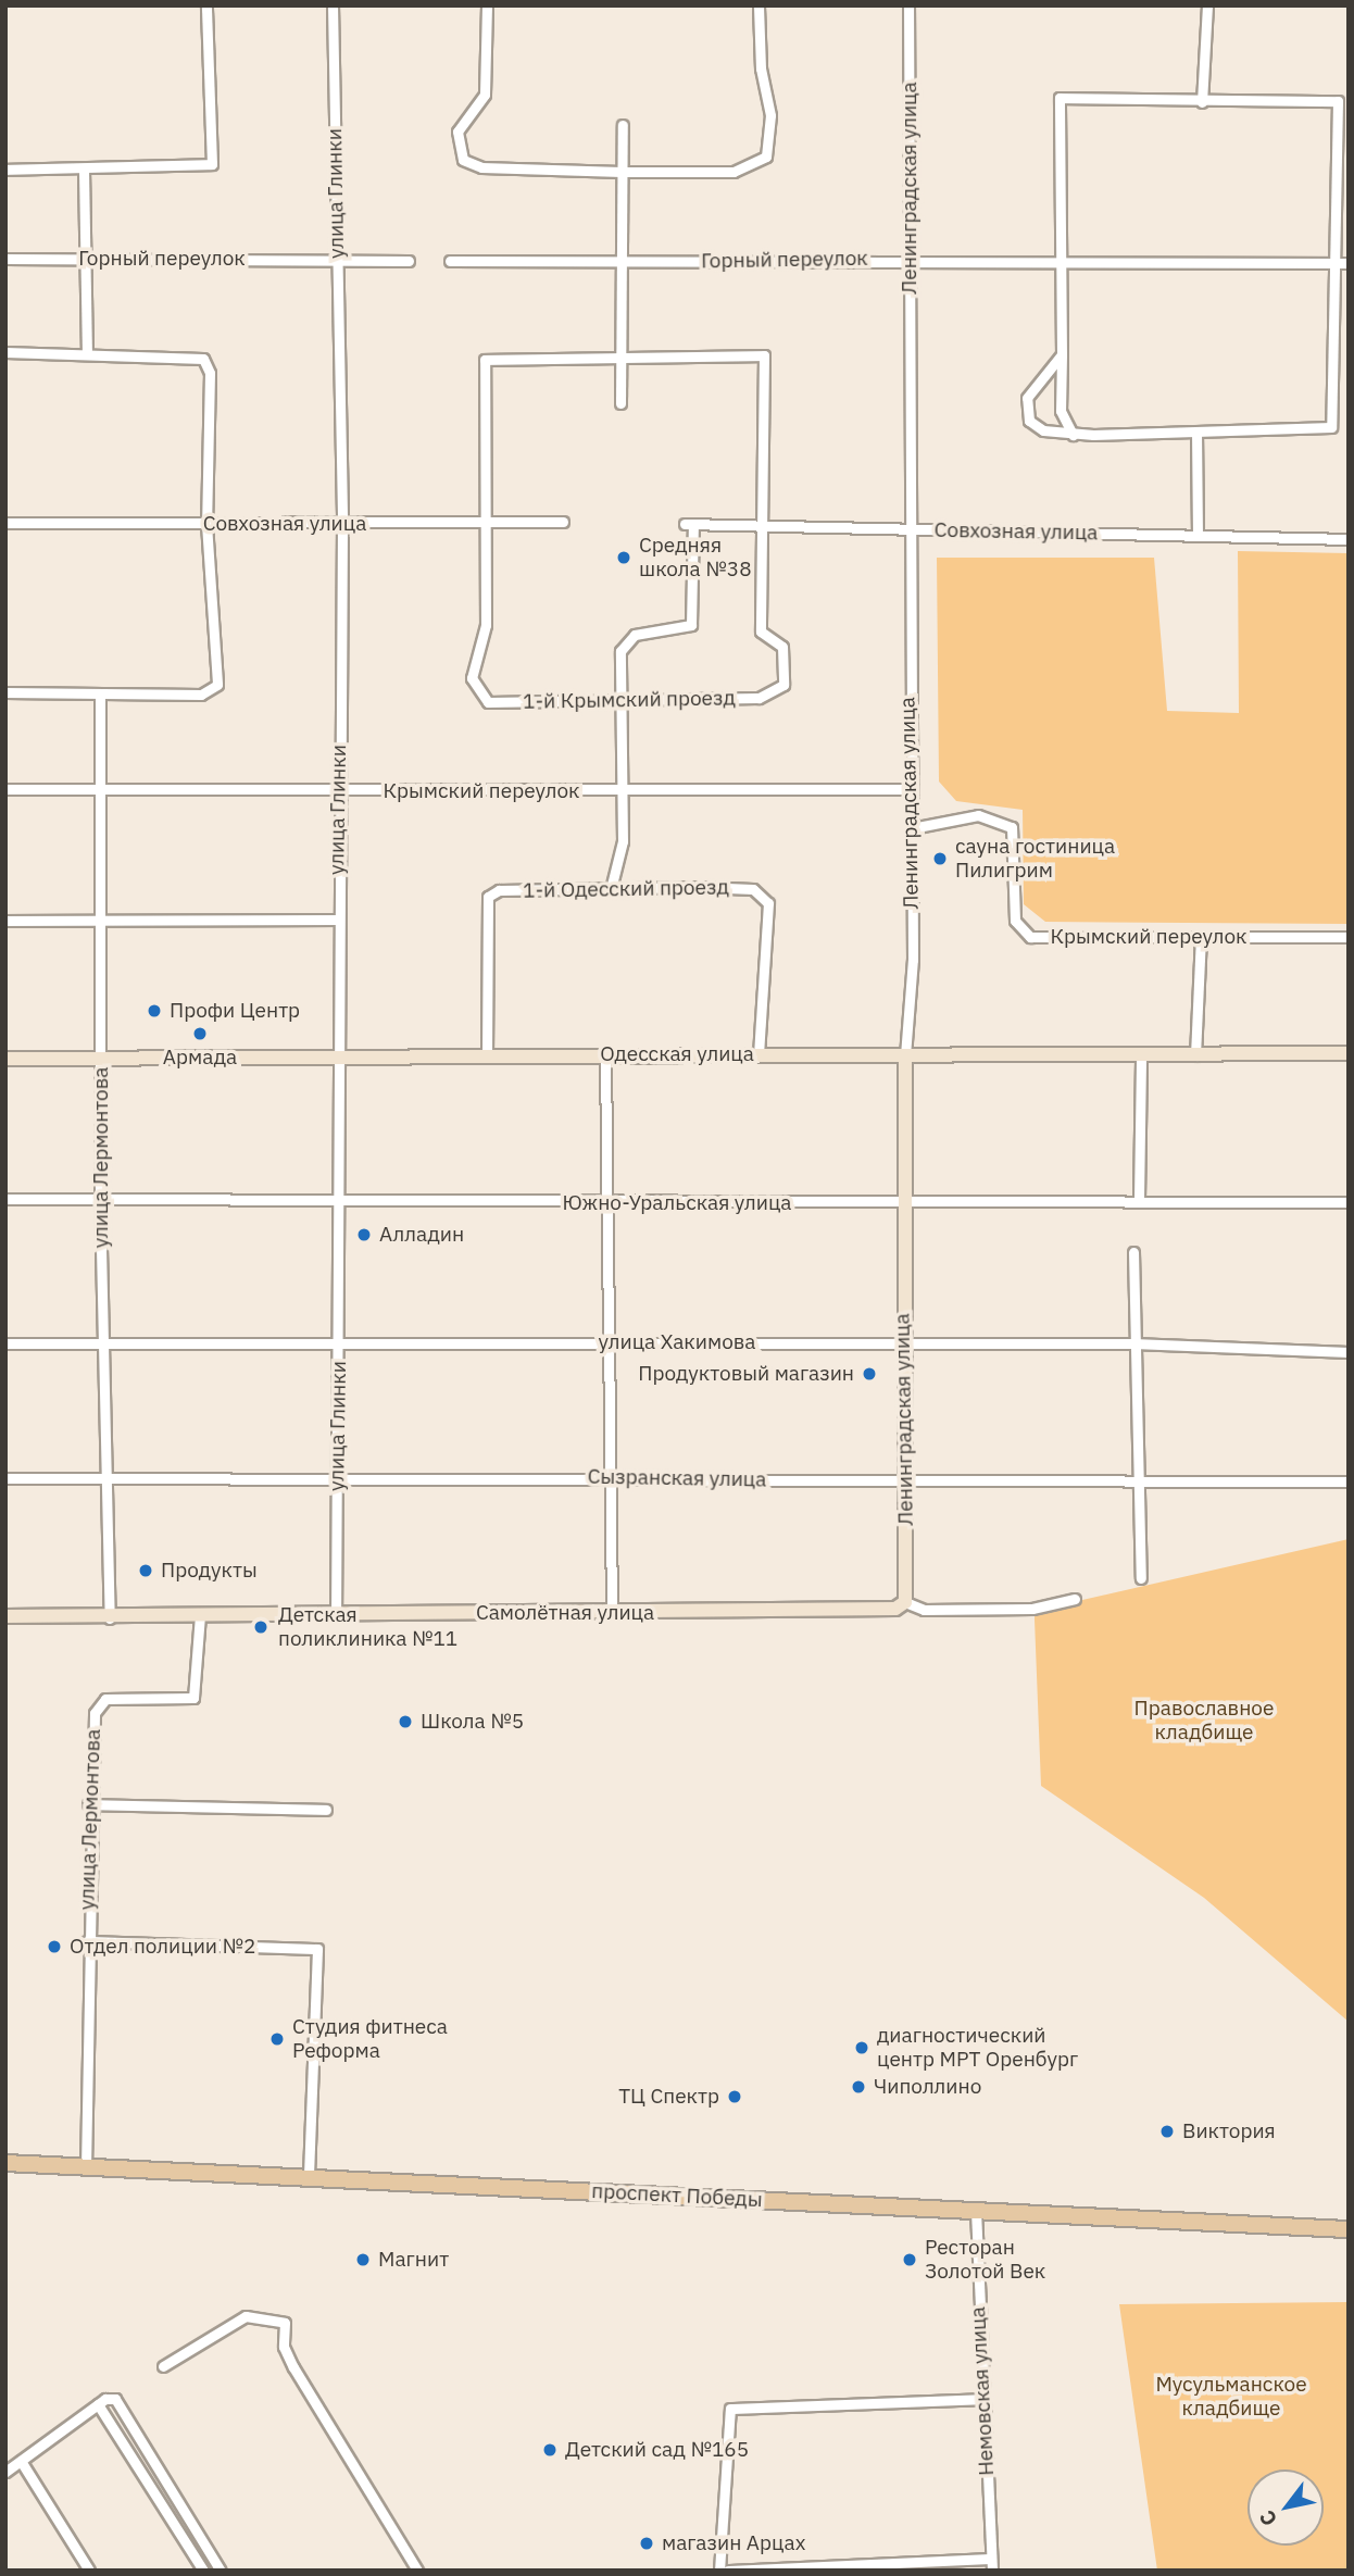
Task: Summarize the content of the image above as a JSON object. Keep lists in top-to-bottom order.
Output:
{
  "streets": {
    "main road": ["проспект Победы"],
    "street": [
      "Ленинградская улица",
      "улица Глинки",
      "Горный переулок",
      "Совхозная улица",
      "1-й Крымский проезд",
      "Крымский переулок",
      "1-й Одесский проезд",
      "Одесская улица",
      "улица Лермонтова",
      "Южно-Уральская улица",
      "улица Хакимова",
      "Сызранская улица",
      "Самолётная улица",
      "Немовская улица"
    ]
  },
  "crossings": [
    ["Ленинградская улица", "Горный переулок"],
    ["Ленинградская улица", "Совхозная улица"],
    ["Ленинградская улица", "Крымский переулок"],
    ["Ленинградская улица", "Одесская улица"],
    ["Ленинградская улица", "Южно-Уральская улица"],
    ["Ленинградская улица", "улица Хакимова"],
    ["Ленинградская улица", "Сызранская улица"],
    ["Ленинградская улица", "Самолётная улица"],
    ["улица Глинки", "Горный переулок"],
    ["улица Глинки", "Совхозная улица"],
    ["улица Глинки", "Крымский переулок"],
    ["улица Глинки", "Одесская улица"],
    ["улица Глинки", "Южно-Уральская улица"],
    ["улица Глинки", "улица Хакимова"],
    ["улица Глинки", "Сызранская улица"],
    ["улица Глинки", "Самолётная улица"],
    ["Совхозная улица", "1-й Крымский проезд"],
    ["Крымский переулок", "улица Лермонтова"],
    ["1-й Одесский проезд", "Одесская улица"],
    ["Одесская улица", "улица Лермонтова"],
    ["улица Лермонтова", "Южно-Уральская улица"],
    ["улица Лермонтова", "улица Хакимова"],
    ["улица Лермонтова", "Сызранская улица"],
    ["улица Лермонтова", "Самолётная улица"],
    ["улица Лермонтова", "проспект Победы"],
    ["проспект Победы", "Немовская улица"]
  ],
  "parks": ["Православное кладбище", "Мусульманское кладбище"],
  "places": [
    "Средняя школа №38",
    "сауна гостиница Пилигрим",
    "Профи Центр",
    "Армада",
    "Алладин",
    "Продуктовый магазин",
    "Продукты",
    "Детская поликлиника №11",
    "Школа №5",
    "Отдел полиции №2",
    "Студия фитнеса Реформа",
    "диагностический центр МРТ Оренбург",
    "Чиполлино",
    "ТЦ Спектр",
    "Виктория",
    "Магнит",
    "Ресторан Золотой Век",
    "Детский сад №165",
    "магазин Арцах"
  ],
  "north": "bottom left"
}
